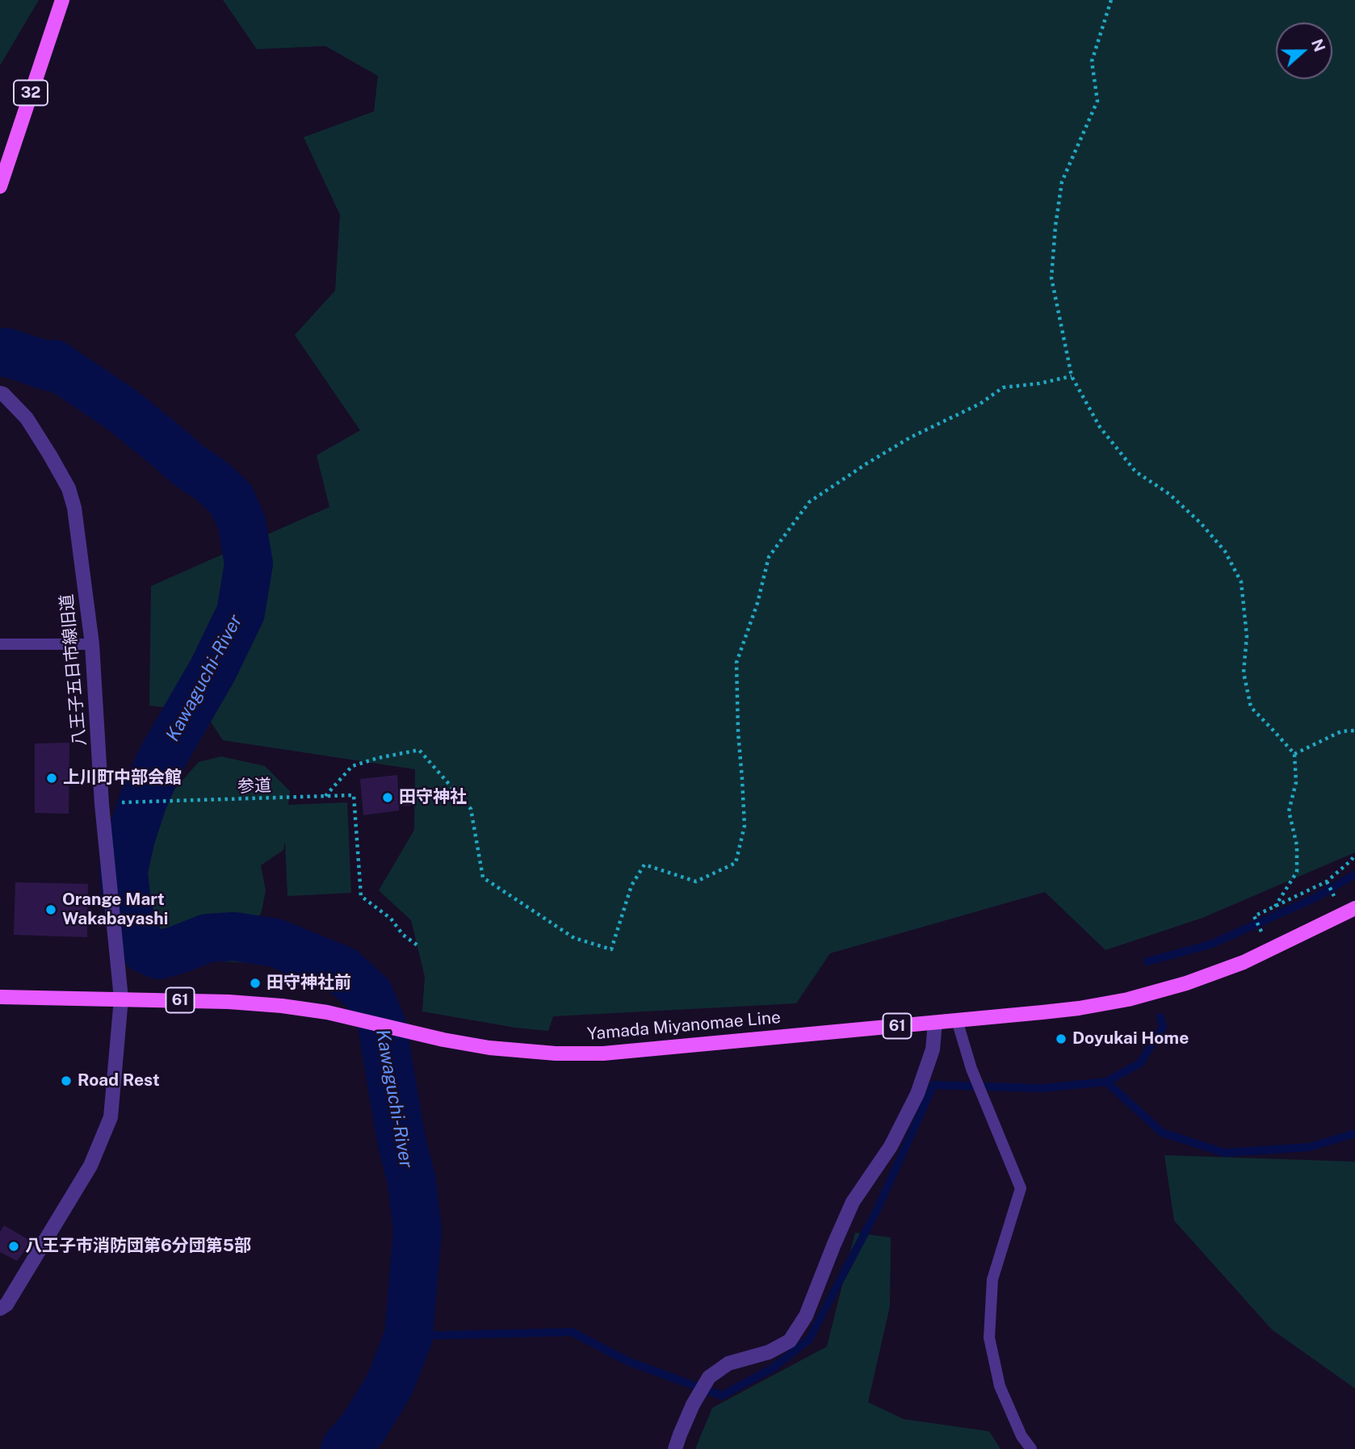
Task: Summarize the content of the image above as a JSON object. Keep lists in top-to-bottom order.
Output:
{
  "streets": {
    "main road": ["32", "61", "Yamada Miyanomae Line"],
    "street": ["八王子五日市線旧道"],
    "path": ["参道"]
  },
  "crossings": [
    ["八王子五日市線旧道", "Yamada Miyanomae Line"]
  ],
  "water": ["Kawaguchi-River"],
  "places": [
    "上川町中部会館",
    "田守神社",
    "Orange Mart Wakabayashi",
    "田守神社前",
    "Doyukai Home",
    "Road Rest",
    "八王子市消防団第6分団第5部"
  ],
  "north": "right"
}
